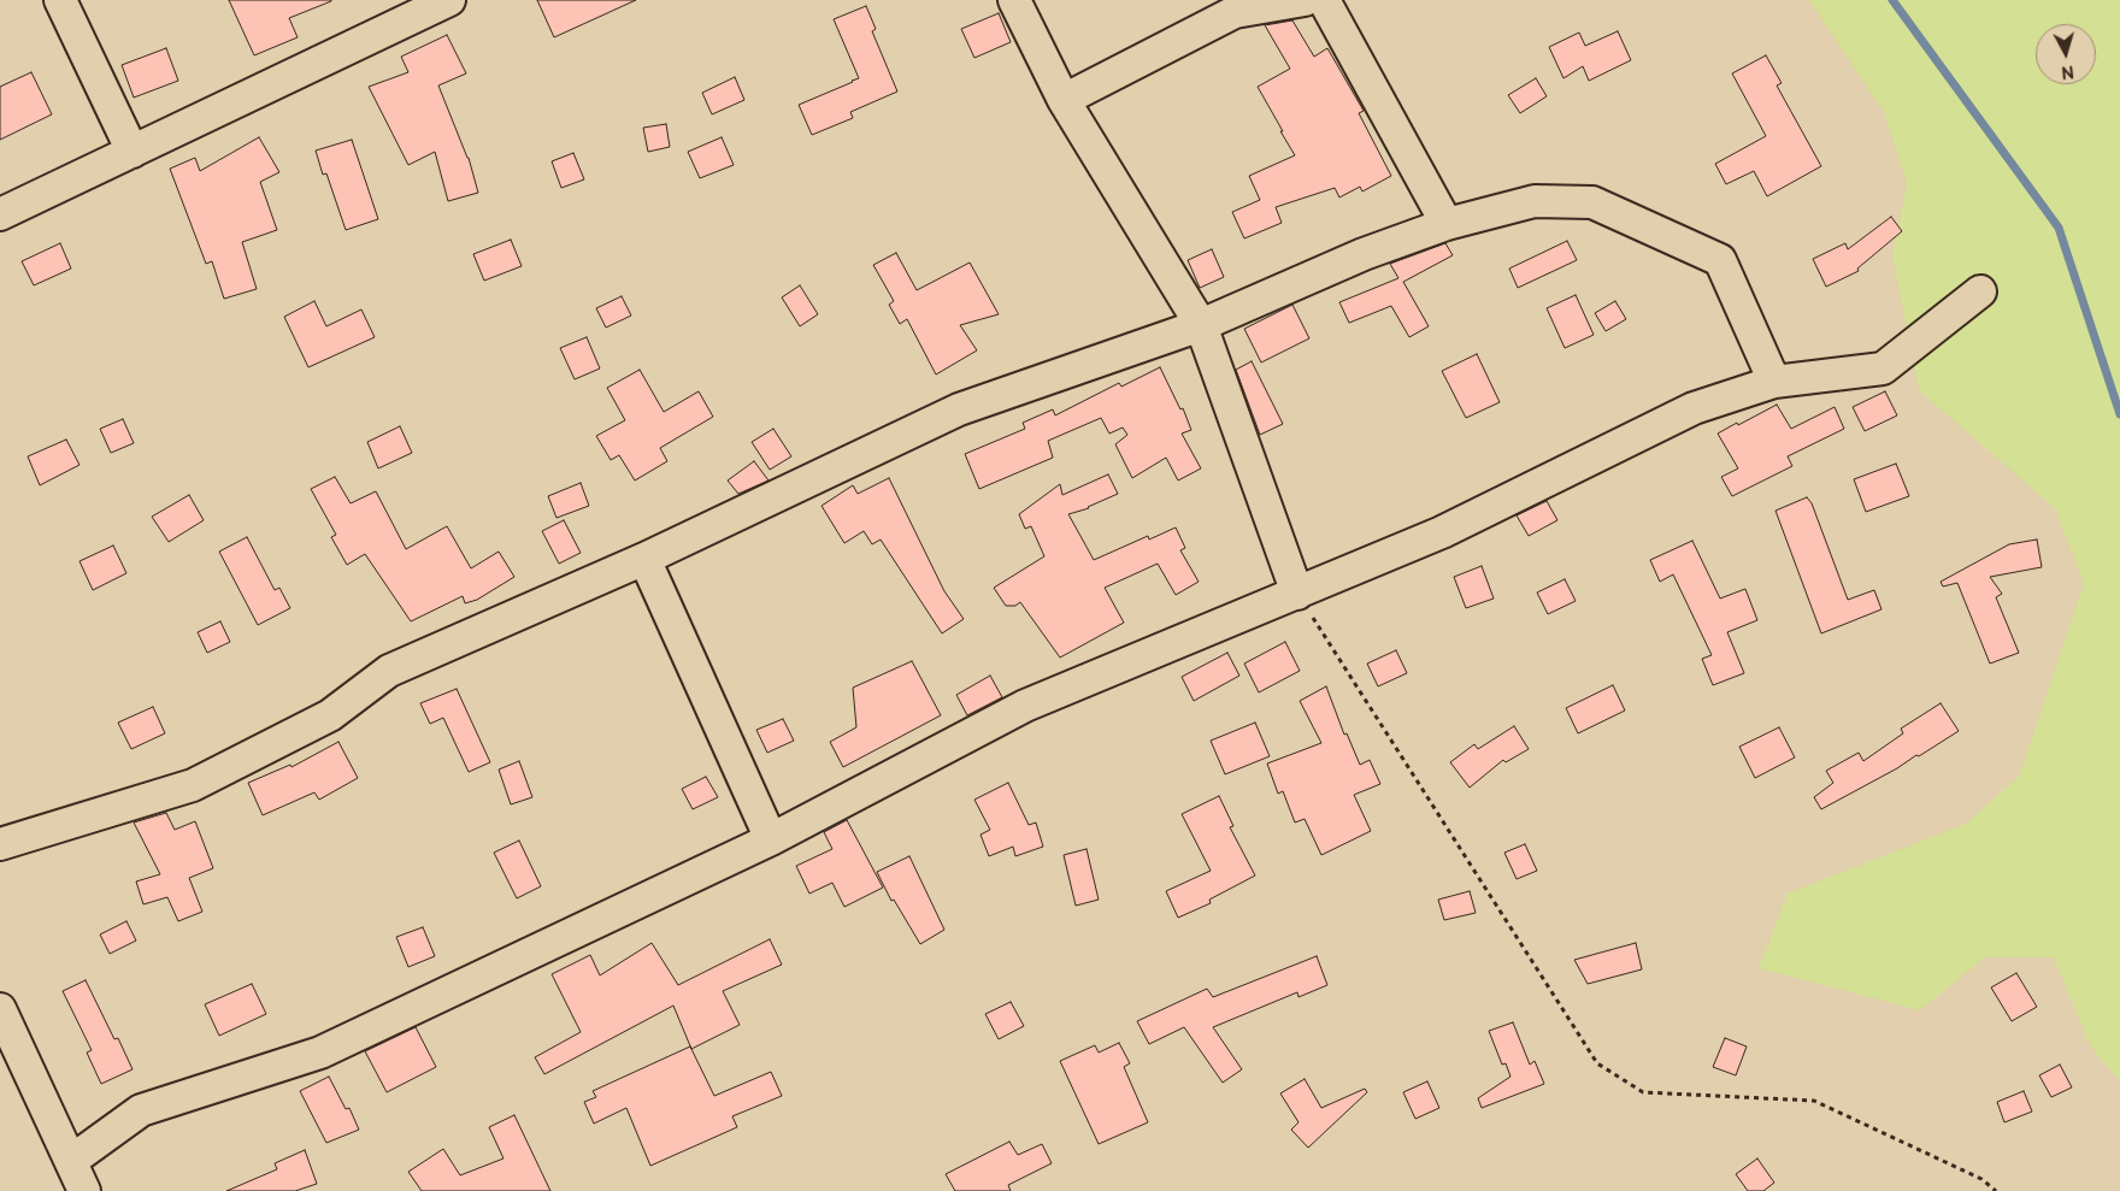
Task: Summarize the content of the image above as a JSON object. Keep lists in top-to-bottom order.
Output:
{
  "north": "bottom"
}
